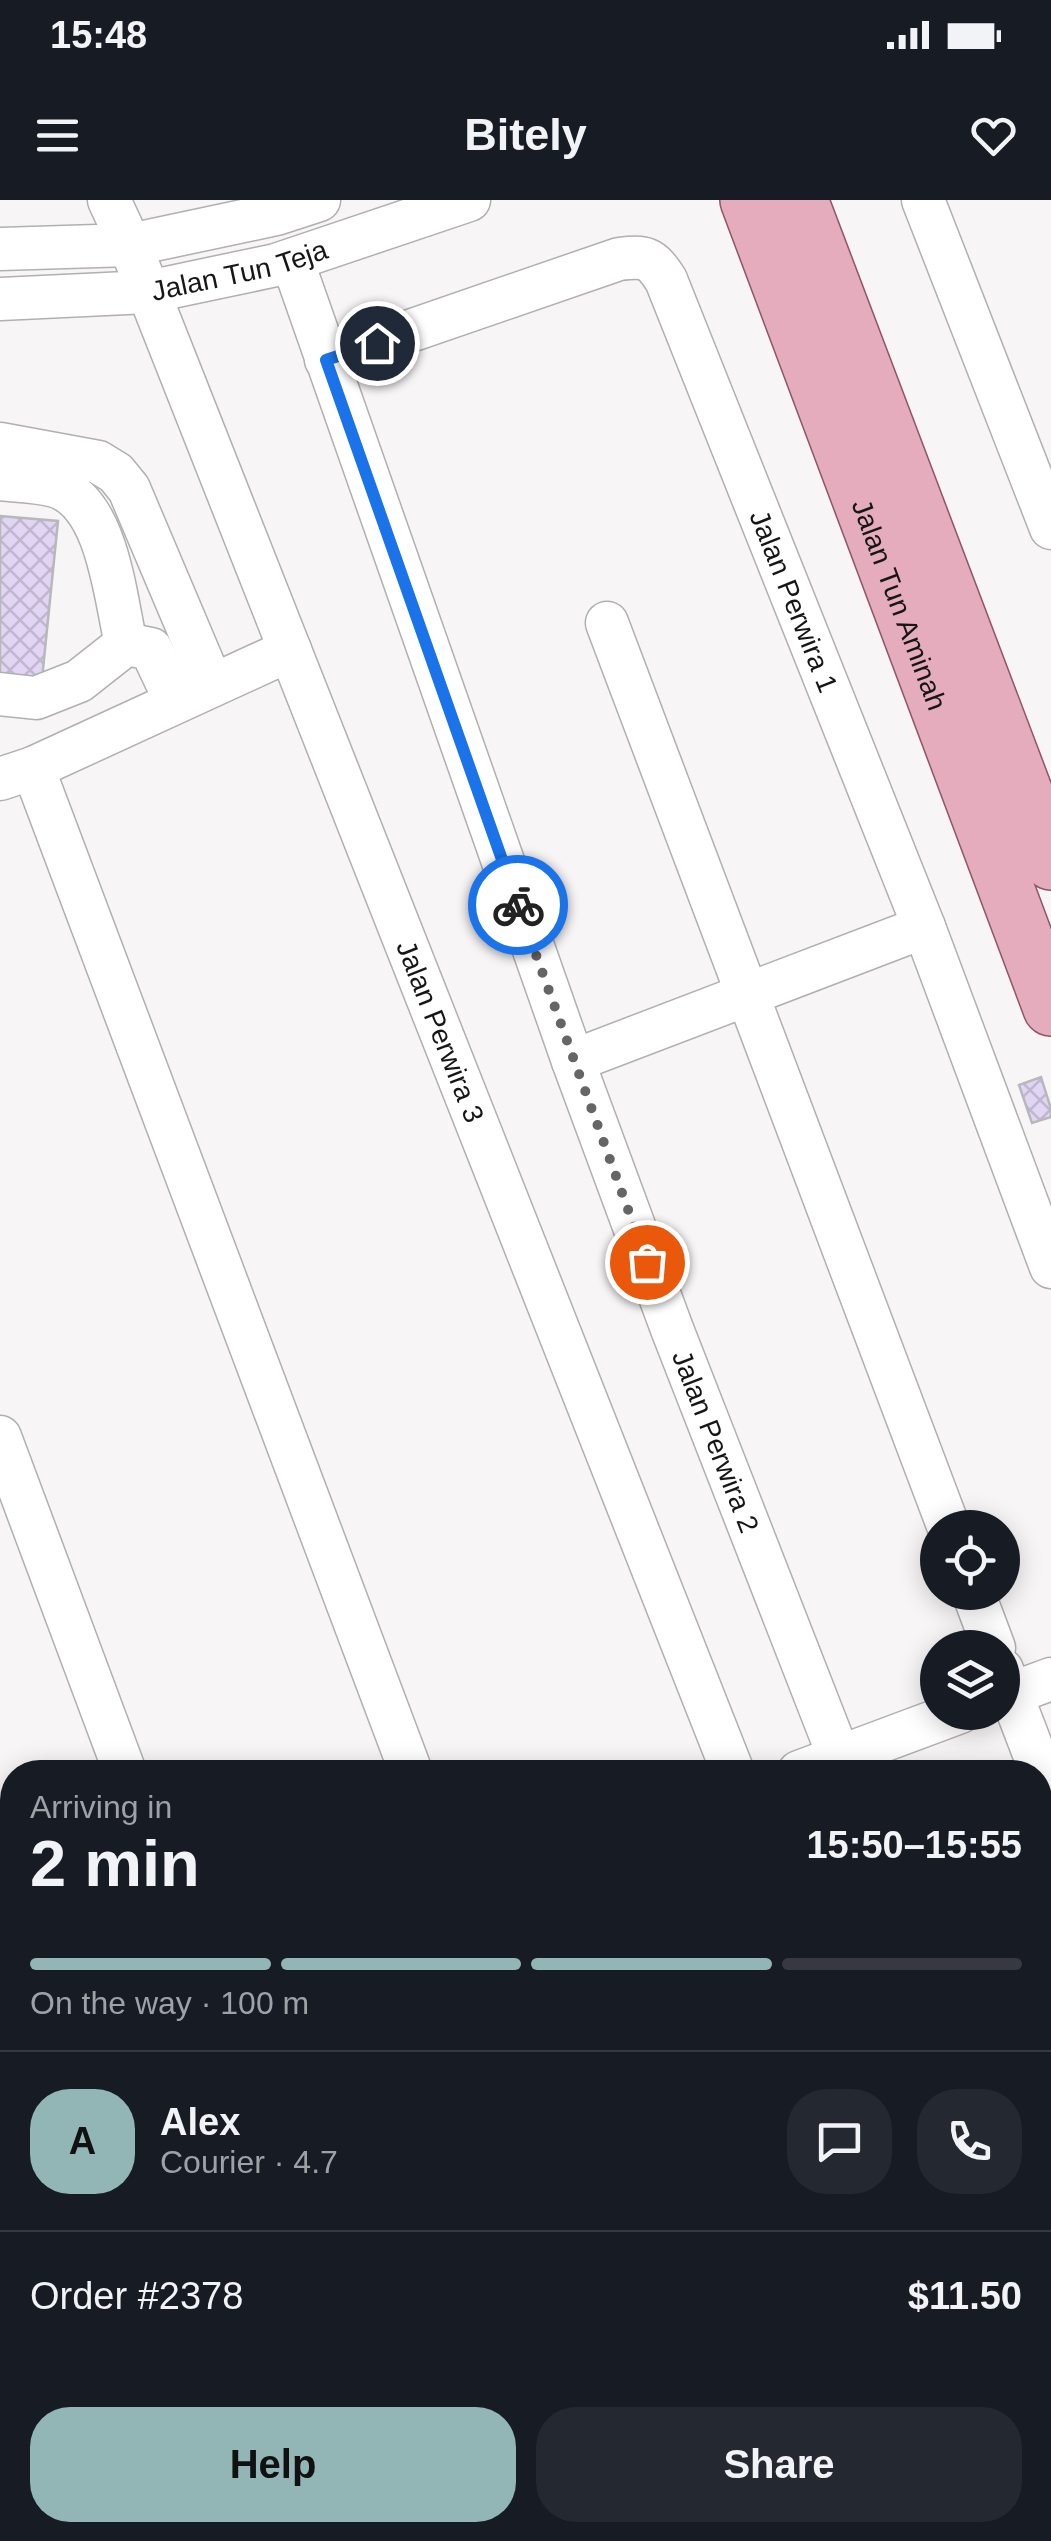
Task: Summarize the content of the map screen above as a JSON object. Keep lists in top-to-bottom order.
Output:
{
  "streets": {
    "main road": ["Jalan Tun Aminah"],
    "street": [
      "Jalan Tun Teja",
      "Jalan Perwira 1",
      "Jalan Perwira 3",
      "Jalan Perwira 2"
    ]
  },
  "crossings": [
    ["Jalan Tun Teja", "Jalan Perwira 3"],
    ["Jalan Tun Teja", "Jalan Perwira 2"],
    ["Jalan Perwira 1", "Jalan Perwira 2"]
  ],
  "page": {
    "status": "15:48",
    "header": "Bitely",
    "heading": ["2 min", "Arriving in", "15:50–15:55"],
    "panel": [
      "Alex",
      "Courier · 4.7",
      "Order #2378",
      "$11.50"
    ],
    "bar": "On the way · 100 m",
    "round": "A",
    "buttons": ["Help", "Share"]
  }
}
